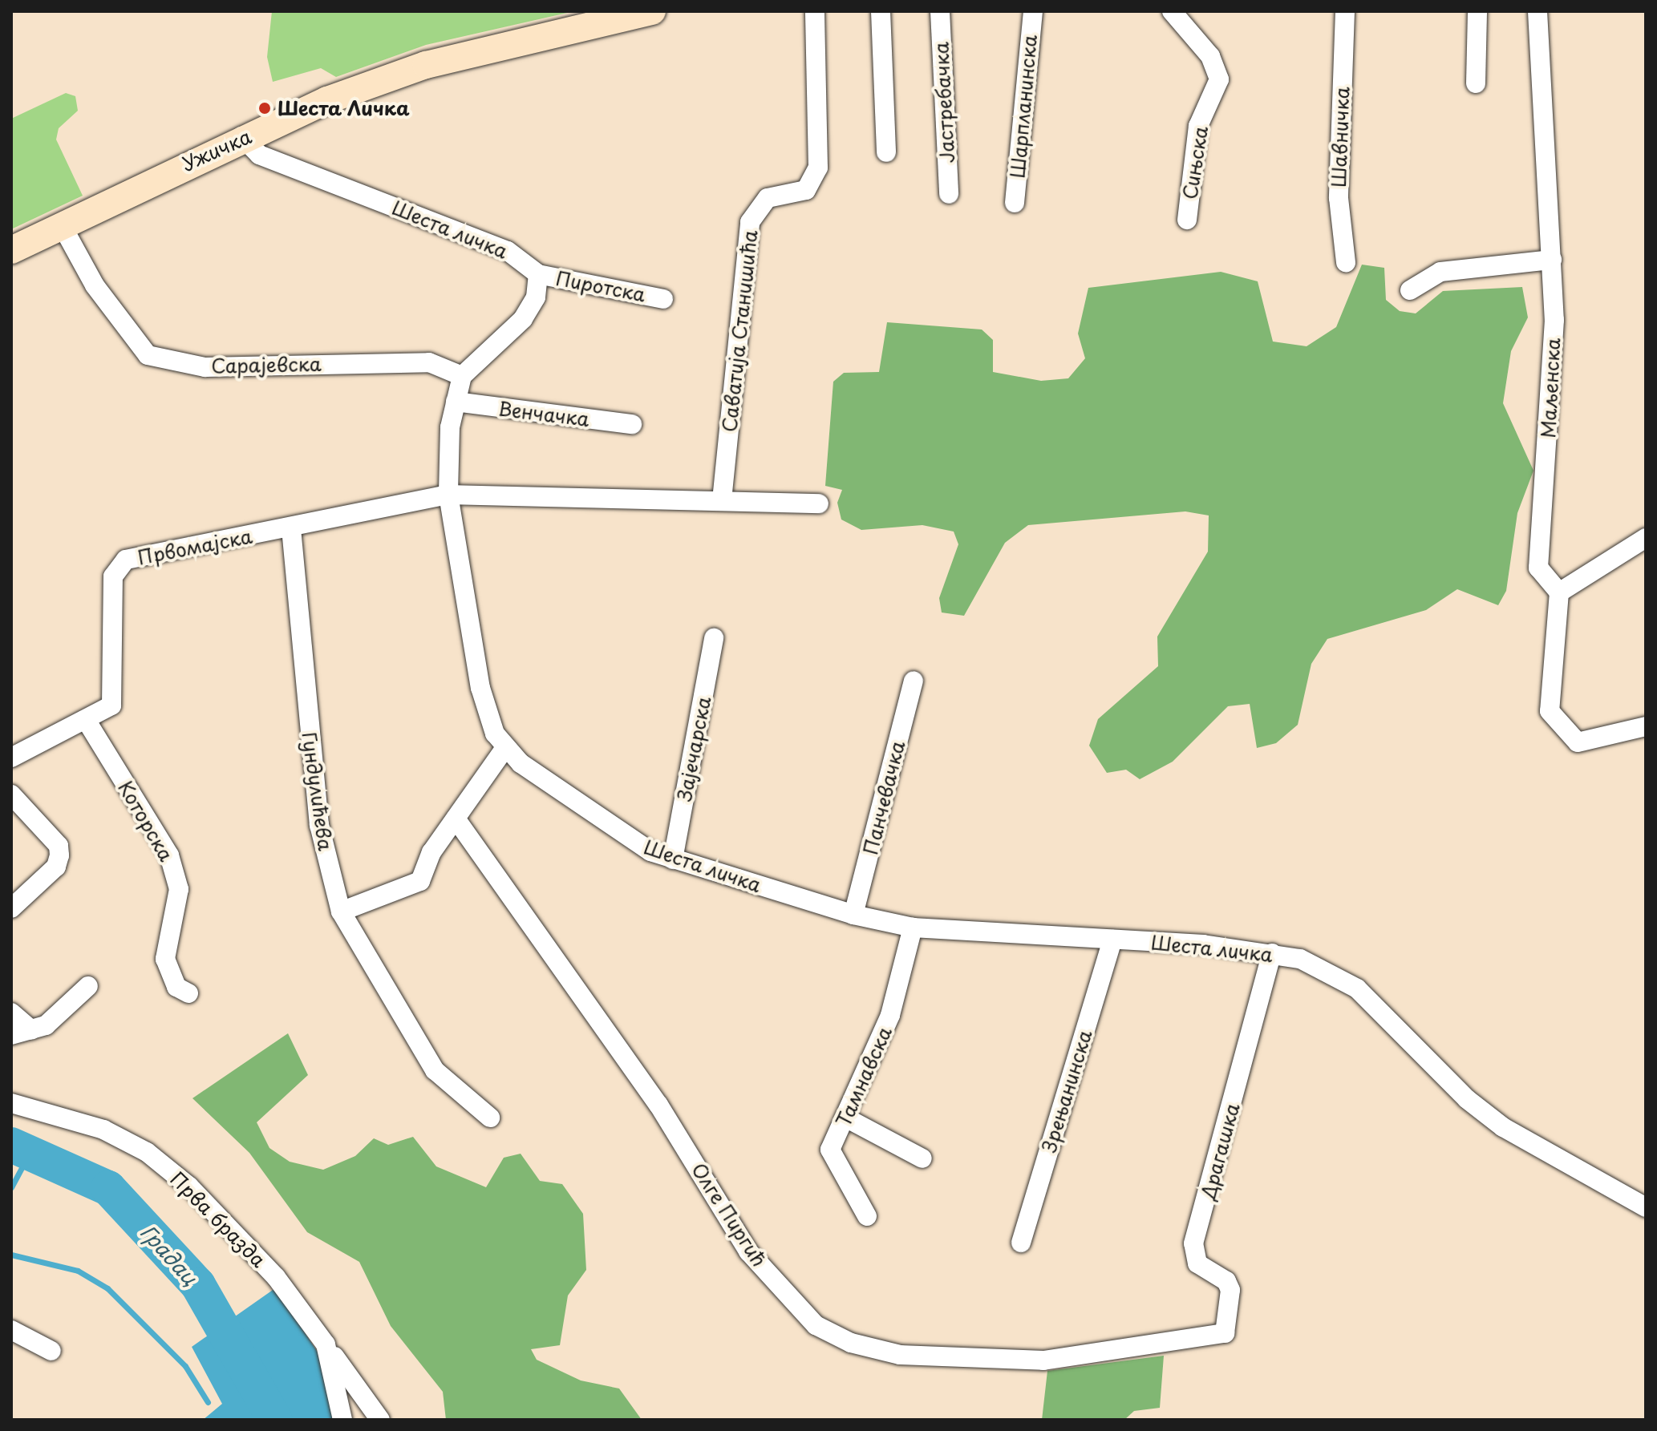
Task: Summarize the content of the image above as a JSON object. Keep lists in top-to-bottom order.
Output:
{
  "streets": {
    "main road": ["Ужичка"],
    "street": [
      "Јастребачка",
      "Шарпланинска",
      "Шавничка",
      "Сињска",
      "Шеста личка",
      "Пиротска",
      "Саватија Станишића",
      "Сарајевска",
      "Маљенска",
      "Венчачка",
      "Првомајска",
      "Зајечарска",
      "Гундулићева",
      "Панчевачка",
      "Которска",
      "Тамнавска",
      "Зрењанинска",
      "Драгашка",
      "Олге Пиргић",
      "Прва бразда"
    ]
  },
  "crossings": [
    ["Ужичка", "Шеста личка"],
    ["Ужичка", "Сарајевска"],
    ["Шеста личка", "Пиротска"],
    ["Шеста личка", "Зајечарска"],
    ["Шеста личка", "Панчевачка"],
    ["Шеста личка", "Тамнавска"],
    ["Шеста личка", "Зрењанинска"],
    ["Шеста личка", "Драгашка"],
    ["Првомајска", "Гундулићева"],
    ["Првомајска", "Которска"],
    ["Драгашка", "Олге Пиргић"]
  ],
  "water": ["Градац"],
  "places": ["Шеста Личка"]
}
